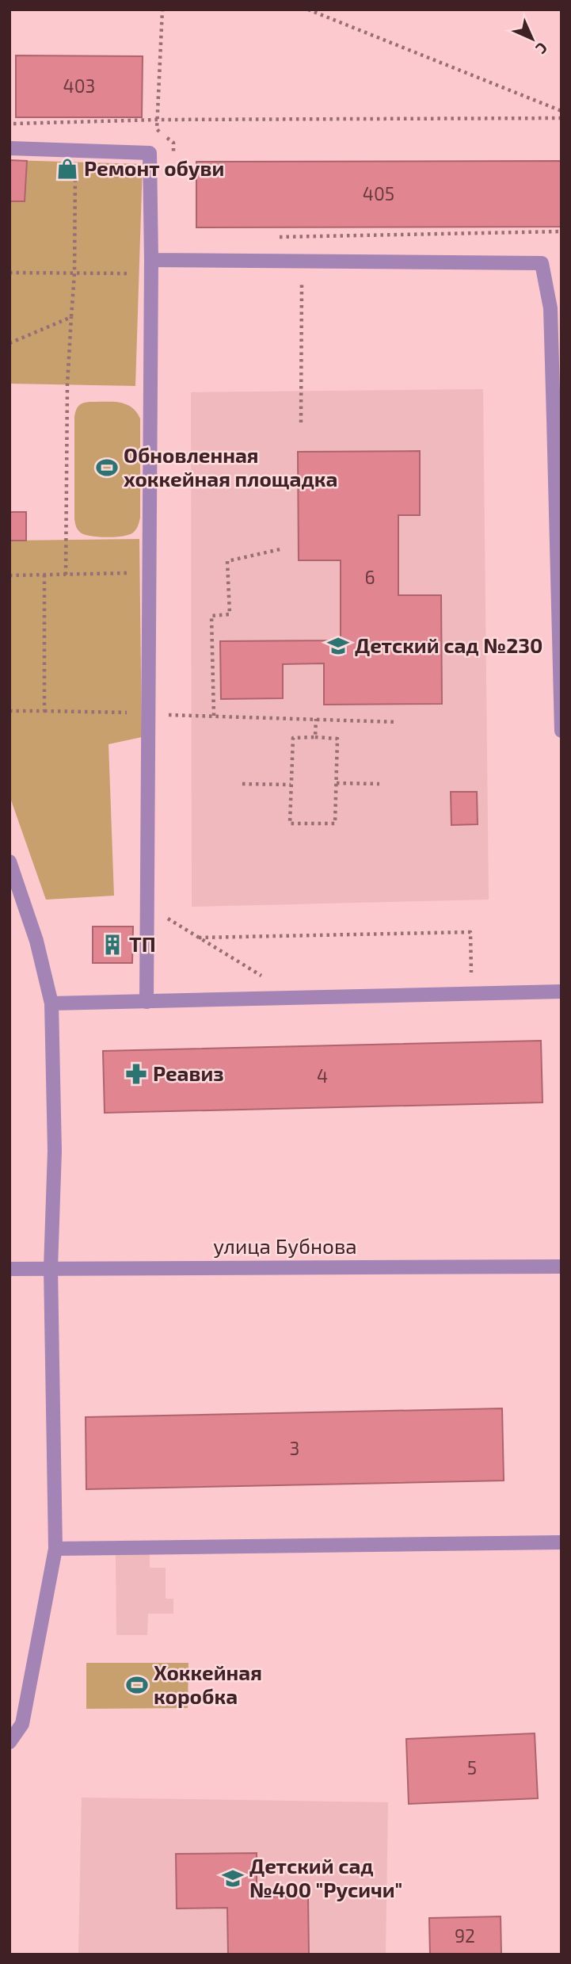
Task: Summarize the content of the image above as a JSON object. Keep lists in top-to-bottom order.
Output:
{
  "streets": {
    "street": ["улица Бубнова"]
  },
  "places": {
    "shop": ["Ремонт обуви"],
    "sports": ["Обновленная хоккейная площадка", "Хоккейная коробка"],
    "school or university": ["Детский сад №230", "Детский сад №400 \"Русичи\""],
    "building": ["ТП"],
    "pharmacy": ["Реавиз"]
  },
  "house_numbers": [
    "403",
    "405",
    "6",
    "4",
    "3",
    "5",
    "92"
  ],
  "north": "bottom right"
}
